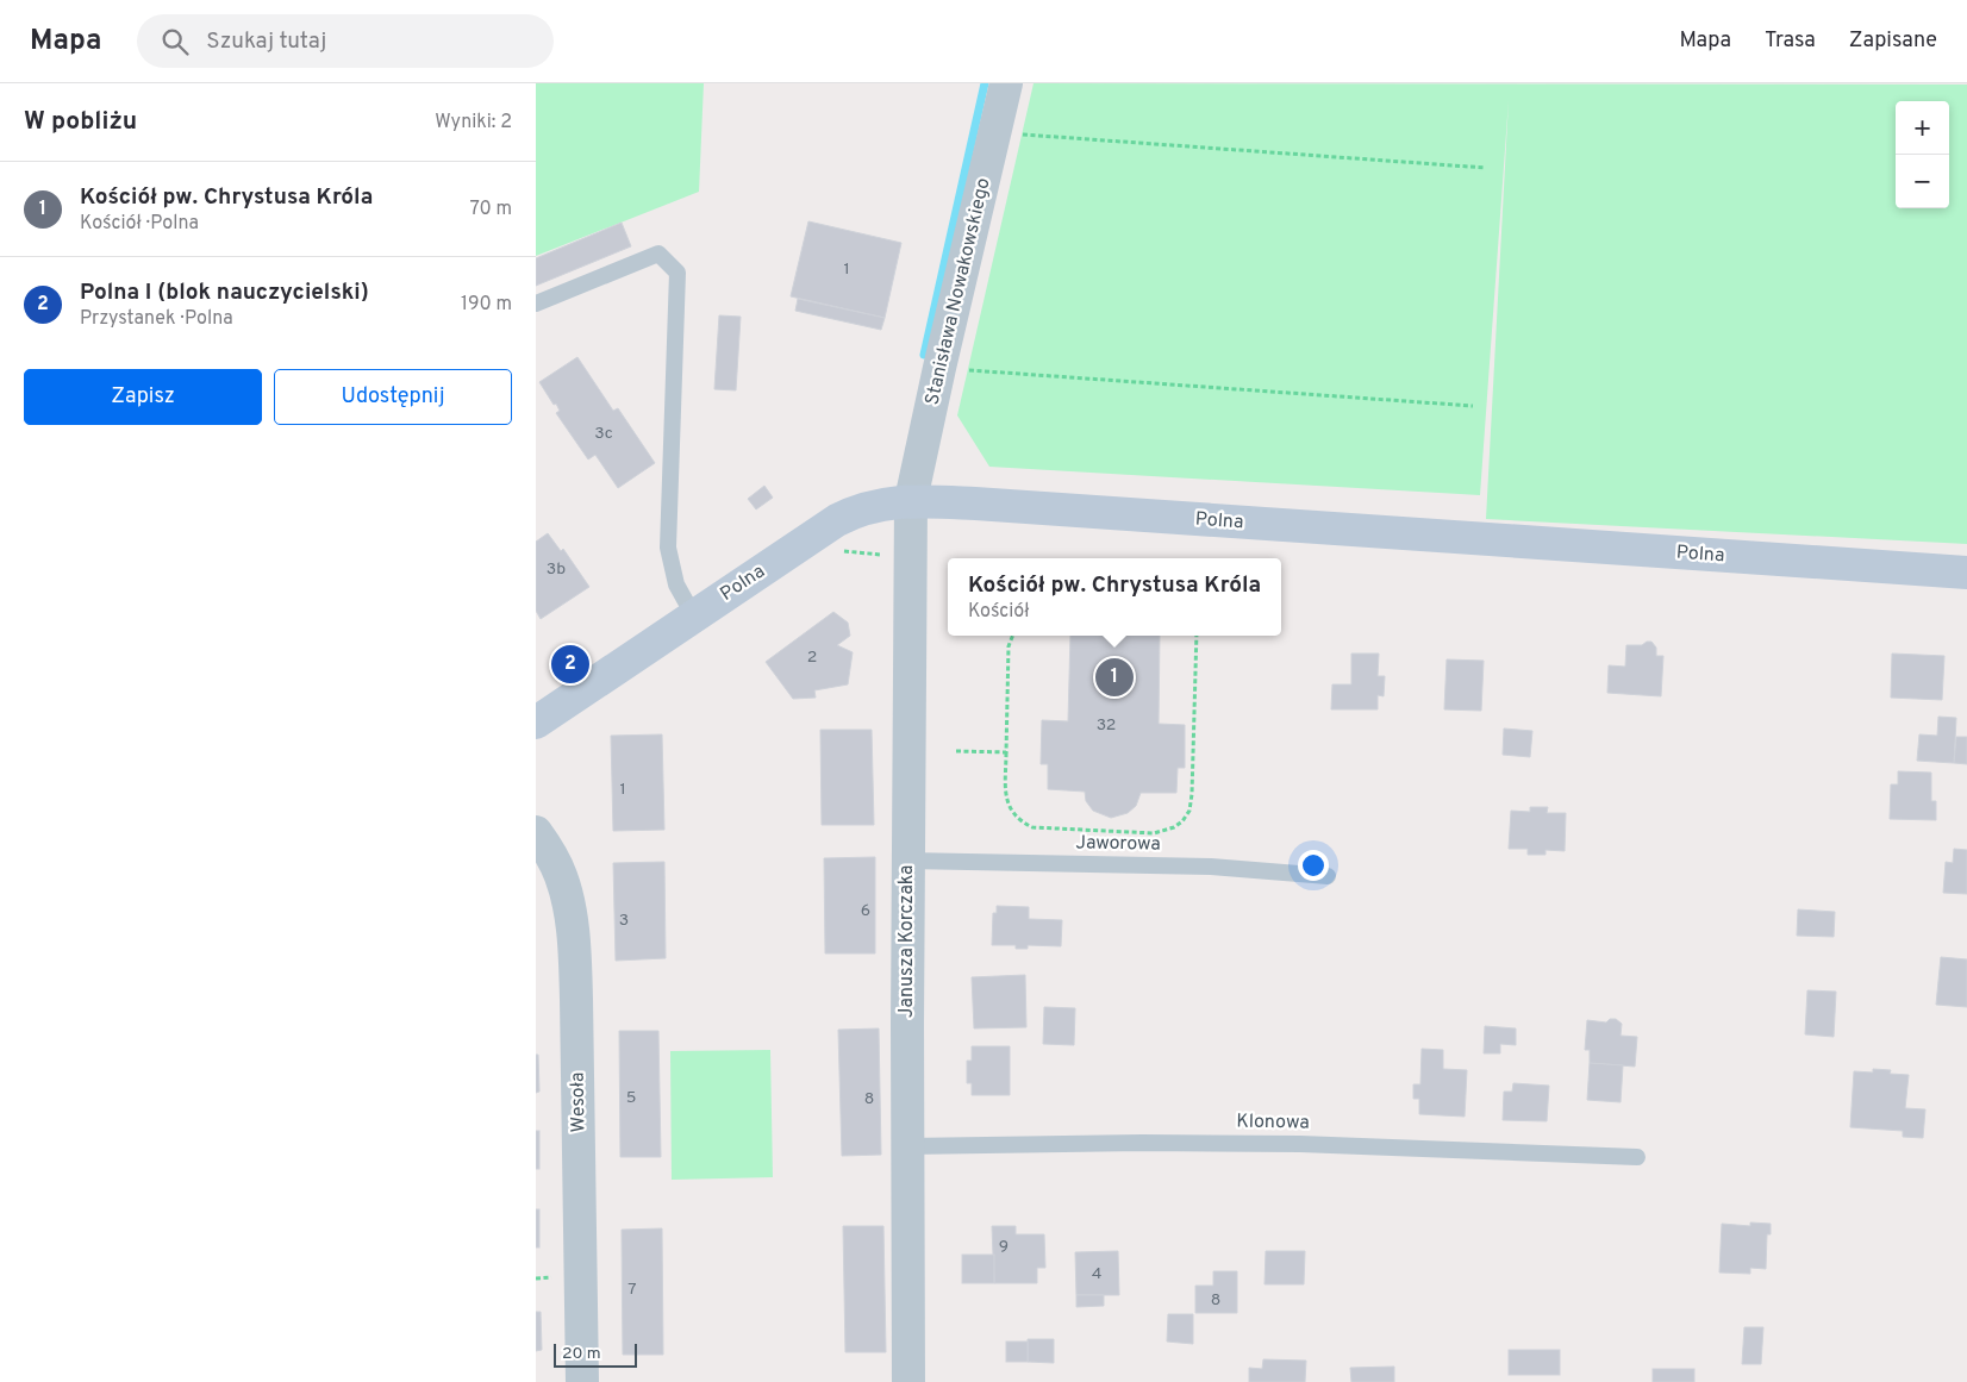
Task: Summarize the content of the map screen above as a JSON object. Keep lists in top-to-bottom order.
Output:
{
  "streets": {
    "street": [
      "Stanisława Nowakowskiego",
      "Polna",
      "Janusza Korczaka",
      "Wesoła"
    ],
    "lane": ["Jaworowa", "Klonowa"]
  },
  "crossings": [
    ["Stanisława Nowakowskiego", "Polna"],
    ["Stanisława Nowakowskiego", "Janusza Korczaka"],
    ["Polna", "Janusza Korczaka"],
    ["Jaworowa", "Janusza Korczaka"],
    ["Janusza Korczaka", "Klonowa"]
  ],
  "house_numbers": [
    "1",
    "3c",
    "3b",
    "2",
    "32",
    "1",
    "6",
    "3",
    "5",
    "8",
    "9",
    "4",
    "7",
    "8"
  ],
  "scale_bar": "20 m",
  "page": {
    "header": "Mapa",
    "search": "Szukaj tutaj",
    "nav": ["Mapa", "Trasa", "Zapisane"],
    "heading": ["W pobliżu", "Wyniki: 2"],
    "map_buttons": ["+", "−"],
    "list": [
      {
        "mark": "1",
        "name": "Kościół pw. Chrystusa Króla",
        "note": "Kościół · Polna",
        "value": "70 m"
      },
      {
        "mark": "2",
        "name": "Polna I (blok nauczycielski)",
        "note": "Przystanek · Polna",
        "value": "190 m"
      }
    ],
    "buttons": ["Zapisz", "Udostępnij"],
    "popup": ["Kościół pw. Chrystusa Króla", "Kościół"],
    "pins": ["2", "1"],
    "scale": "20 m"
  }
}
